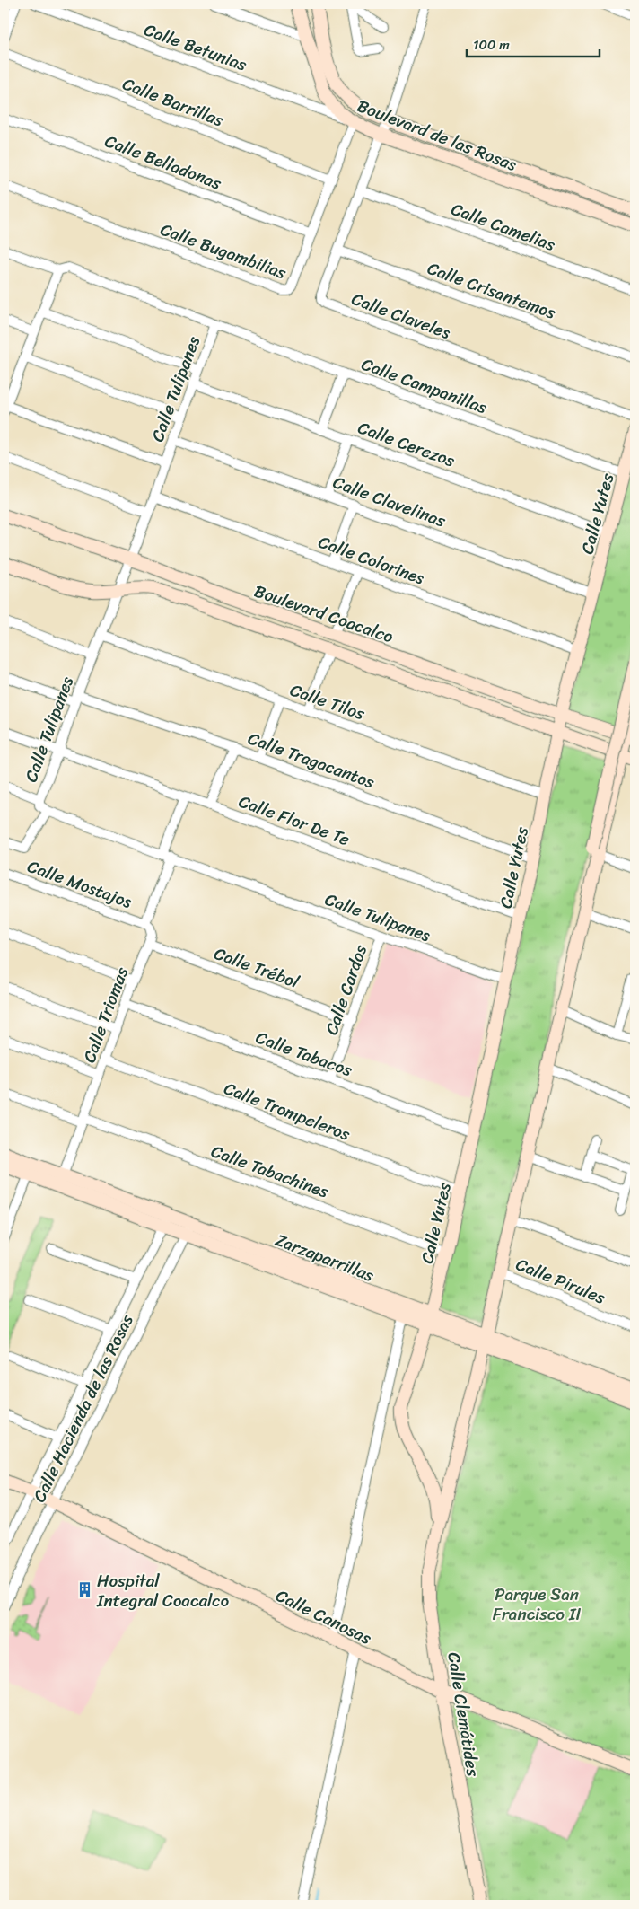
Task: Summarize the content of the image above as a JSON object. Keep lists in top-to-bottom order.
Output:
{
  "streets": {
    "main road": [
      "Boulevard de las Rosas",
      "Calle Yutes",
      "Boulevard Coacalco",
      "Zarzaparrillas",
      "Calle Canosas",
      "Calle Clemátides"
    ],
    "street": [
      "Calle Betunias",
      "Calle Barrillas",
      "Calle Belladonas",
      "Calle Camelias",
      "Calle Bugambilias",
      "Calle Crisantemos",
      "Calle Claveles",
      "Calle Campanillas",
      "Calle Tulipanes",
      "Calle Cerezos",
      "Calle Clavelinas",
      "Calle Colorines",
      "Calle Tilos",
      "Calle Tragacantos",
      "Calle Flor De Te",
      "Calle Mostajos",
      "Calle Trébol",
      "Calle Cardos",
      "Calle Triomas",
      "Calle Tabacos",
      "Calle Trompeleros",
      "Calle Tabachines",
      "Calle Pirules",
      "Calle Hacienda de las Rosas"
    ]
  },
  "crossings": [
    ["Calle Betunias", "Boulevard de las Rosas"],
    ["Calle Betunias", "Calle Bugambilias"],
    ["Calle Barrillas", "Calle Bugambilias"],
    ["Boulevard de las Rosas", "Calle Bugambilias"],
    ["Boulevard de las Rosas", "Calle Claveles"],
    ["Calle Belladonas", "Calle Bugambilias"],
    ["Calle Camelias", "Calle Claveles"],
    ["Calle Crisantemos", "Calle Claveles"],
    ["Calle Campanillas", "Calle Tulipanes"],
    ["Calle Campanillas", "Calle Yutes"],
    ["Calle Tulipanes", "Calle Cerezos"],
    ["Calle Tulipanes", "Calle Clavelinas"],
    ["Calle Tulipanes", "Calle Yutes"],
    ["Calle Tulipanes", "Calle Colorines"],
    ["Calle Tulipanes", "Boulevard Coacalco"],
    ["Calle Tulipanes", "Calle Tilos"],
    ["Calle Tulipanes", "Calle Tragacantos"],
    ["Calle Tulipanes", "Calle Flor De Te"],
    ["Calle Tulipanes", "Calle Cardos"],
    ["Calle Cerezos", "Calle Yutes"],
    ["Calle Clavelinas", "Calle Yutes"],
    ["Calle Yutes", "Calle Colorines"],
    ["Calle Yutes", "Boulevard Coacalco"],
    ["Calle Yutes", "Calle Tilos"],
    ["Calle Yutes", "Calle Tragacantos"],
    ["Calle Yutes", "Calle Flor De Te"],
    ["Calle Yutes", "Calle Tabacos"],
    ["Calle Yutes", "Calle Trompeleros"],
    ["Calle Yutes", "Calle Tabachines"],
    ["Calle Yutes", "Zarzaparrillas"],
    ["Calle Yutes", "Calle Clemátides"],
    ["Calle Trébol", "Calle Cardos"],
    ["Calle Trébol", "Calle Triomas"],
    ["Calle Cardos", "Calle Tabacos"],
    ["Calle Triomas", "Calle Tabacos"],
    ["Calle Triomas", "Calle Trompeleros"],
    ["Calle Triomas", "Calle Tabachines"],
    ["Calle Triomas", "Zarzaparrillas"],
    ["Zarzaparrillas", "Calle Hacienda de las Rosas"],
    ["Zarzaparrillas", "Calle Clemátides"],
    ["Calle Hacienda de las Rosas", "Calle Canosas"],
    ["Calle Canosas", "Calle Clemátides"]
  ],
  "parks": ["Parque San Francisco II"],
  "places": {
    "building": ["Hospital Integral Coacalco"]
  },
  "scale_bar": "100 m"
}
